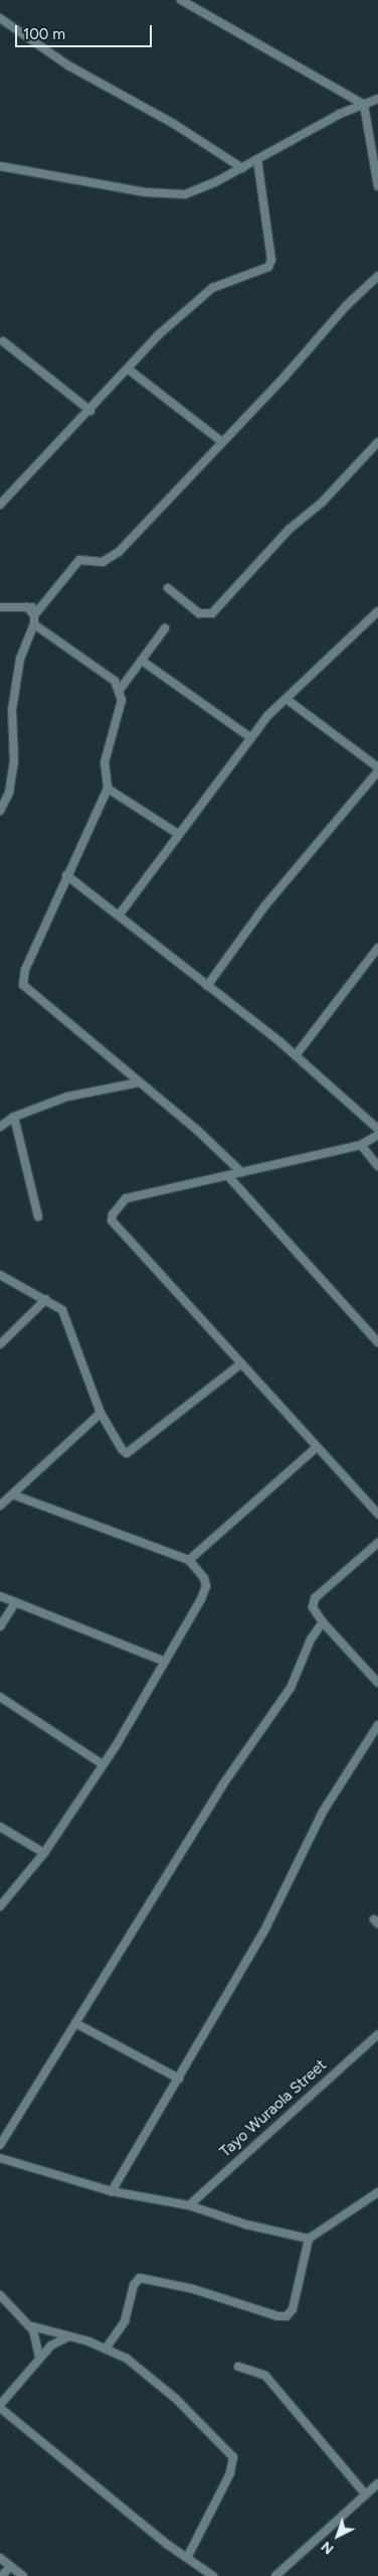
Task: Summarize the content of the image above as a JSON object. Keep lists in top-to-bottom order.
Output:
{
  "streets": {
    "street": ["Tayo Wuraola Street"]
  },
  "scale_bar": "100 m",
  "north": "bottom left"
}
